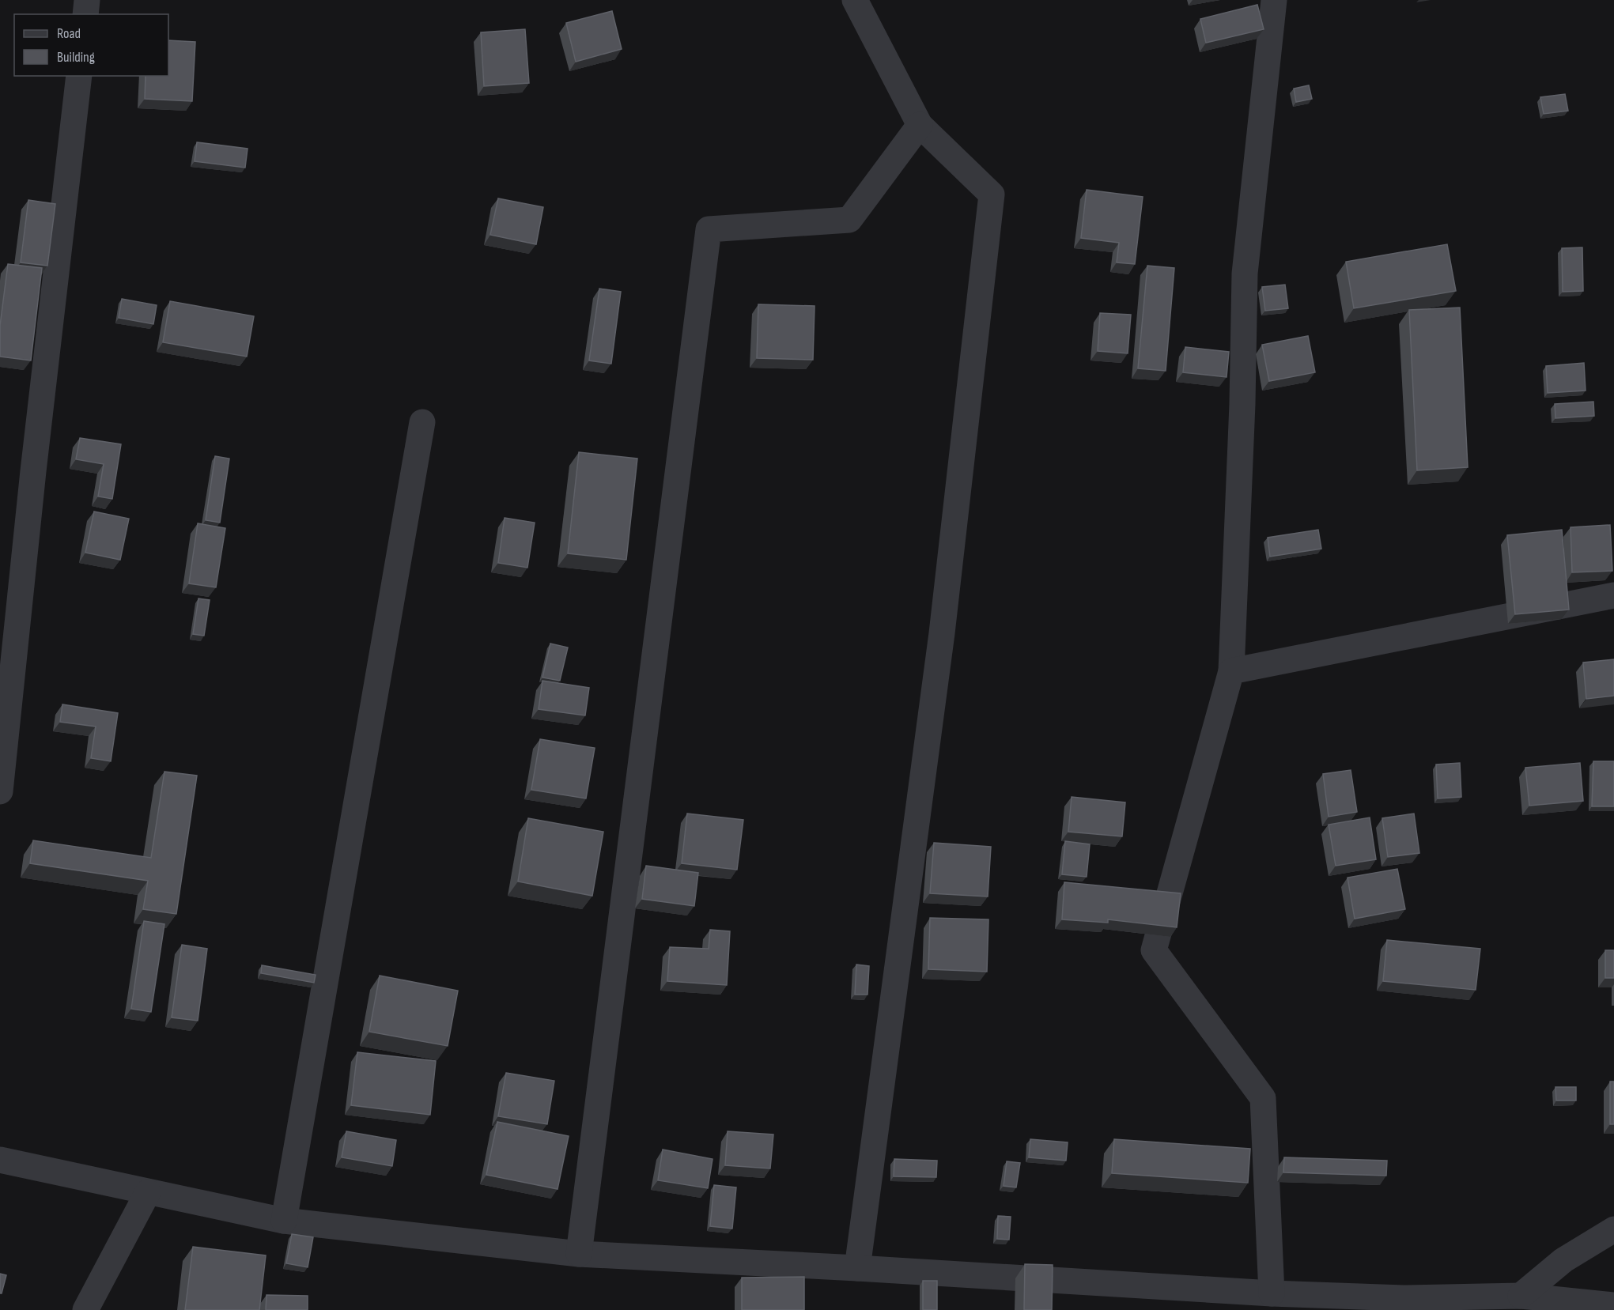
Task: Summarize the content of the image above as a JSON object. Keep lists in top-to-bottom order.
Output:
{
  "legend": ["Road", "Building"]
}
